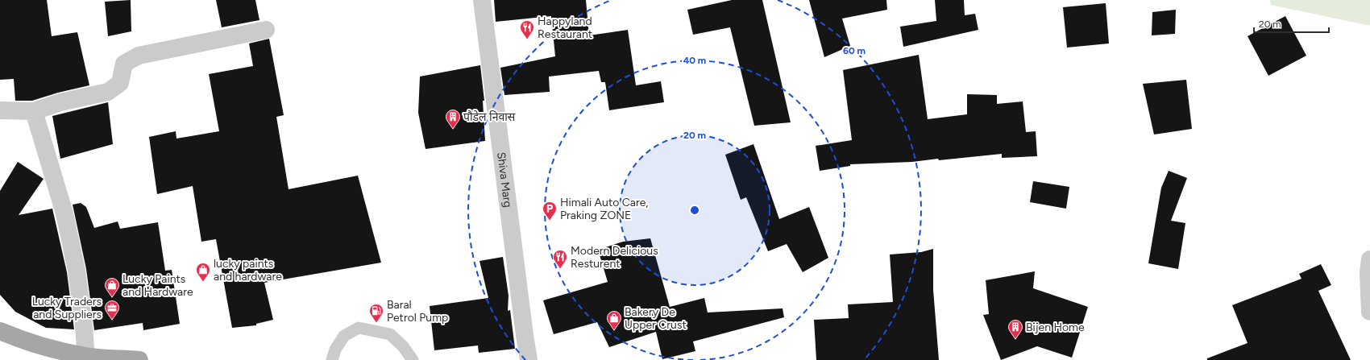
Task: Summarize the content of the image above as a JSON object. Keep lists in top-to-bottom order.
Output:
{
  "streets": {
    "street": ["Shiva Marg"]
  },
  "places": {
    "restaurant": ["Happyland Restaurant", "Modern Delicious Resturent"],
    "building": ["पौडेल निवास", "Bijen Home"],
    "parking": ["Himali Auto Care, Praking ZONE"],
    "shop": ["lucky paints and hardware", "Lucky Paints and Hardware", "Bakery De Upper Crust"],
    "office": ["Lucky Traders and Suppliers"],
    "fuel station": ["Baral Petrol Pump"]
  },
  "scale_bar": "20 m",
  "rings": ["60 m", "40 m", "20 m"]
}
